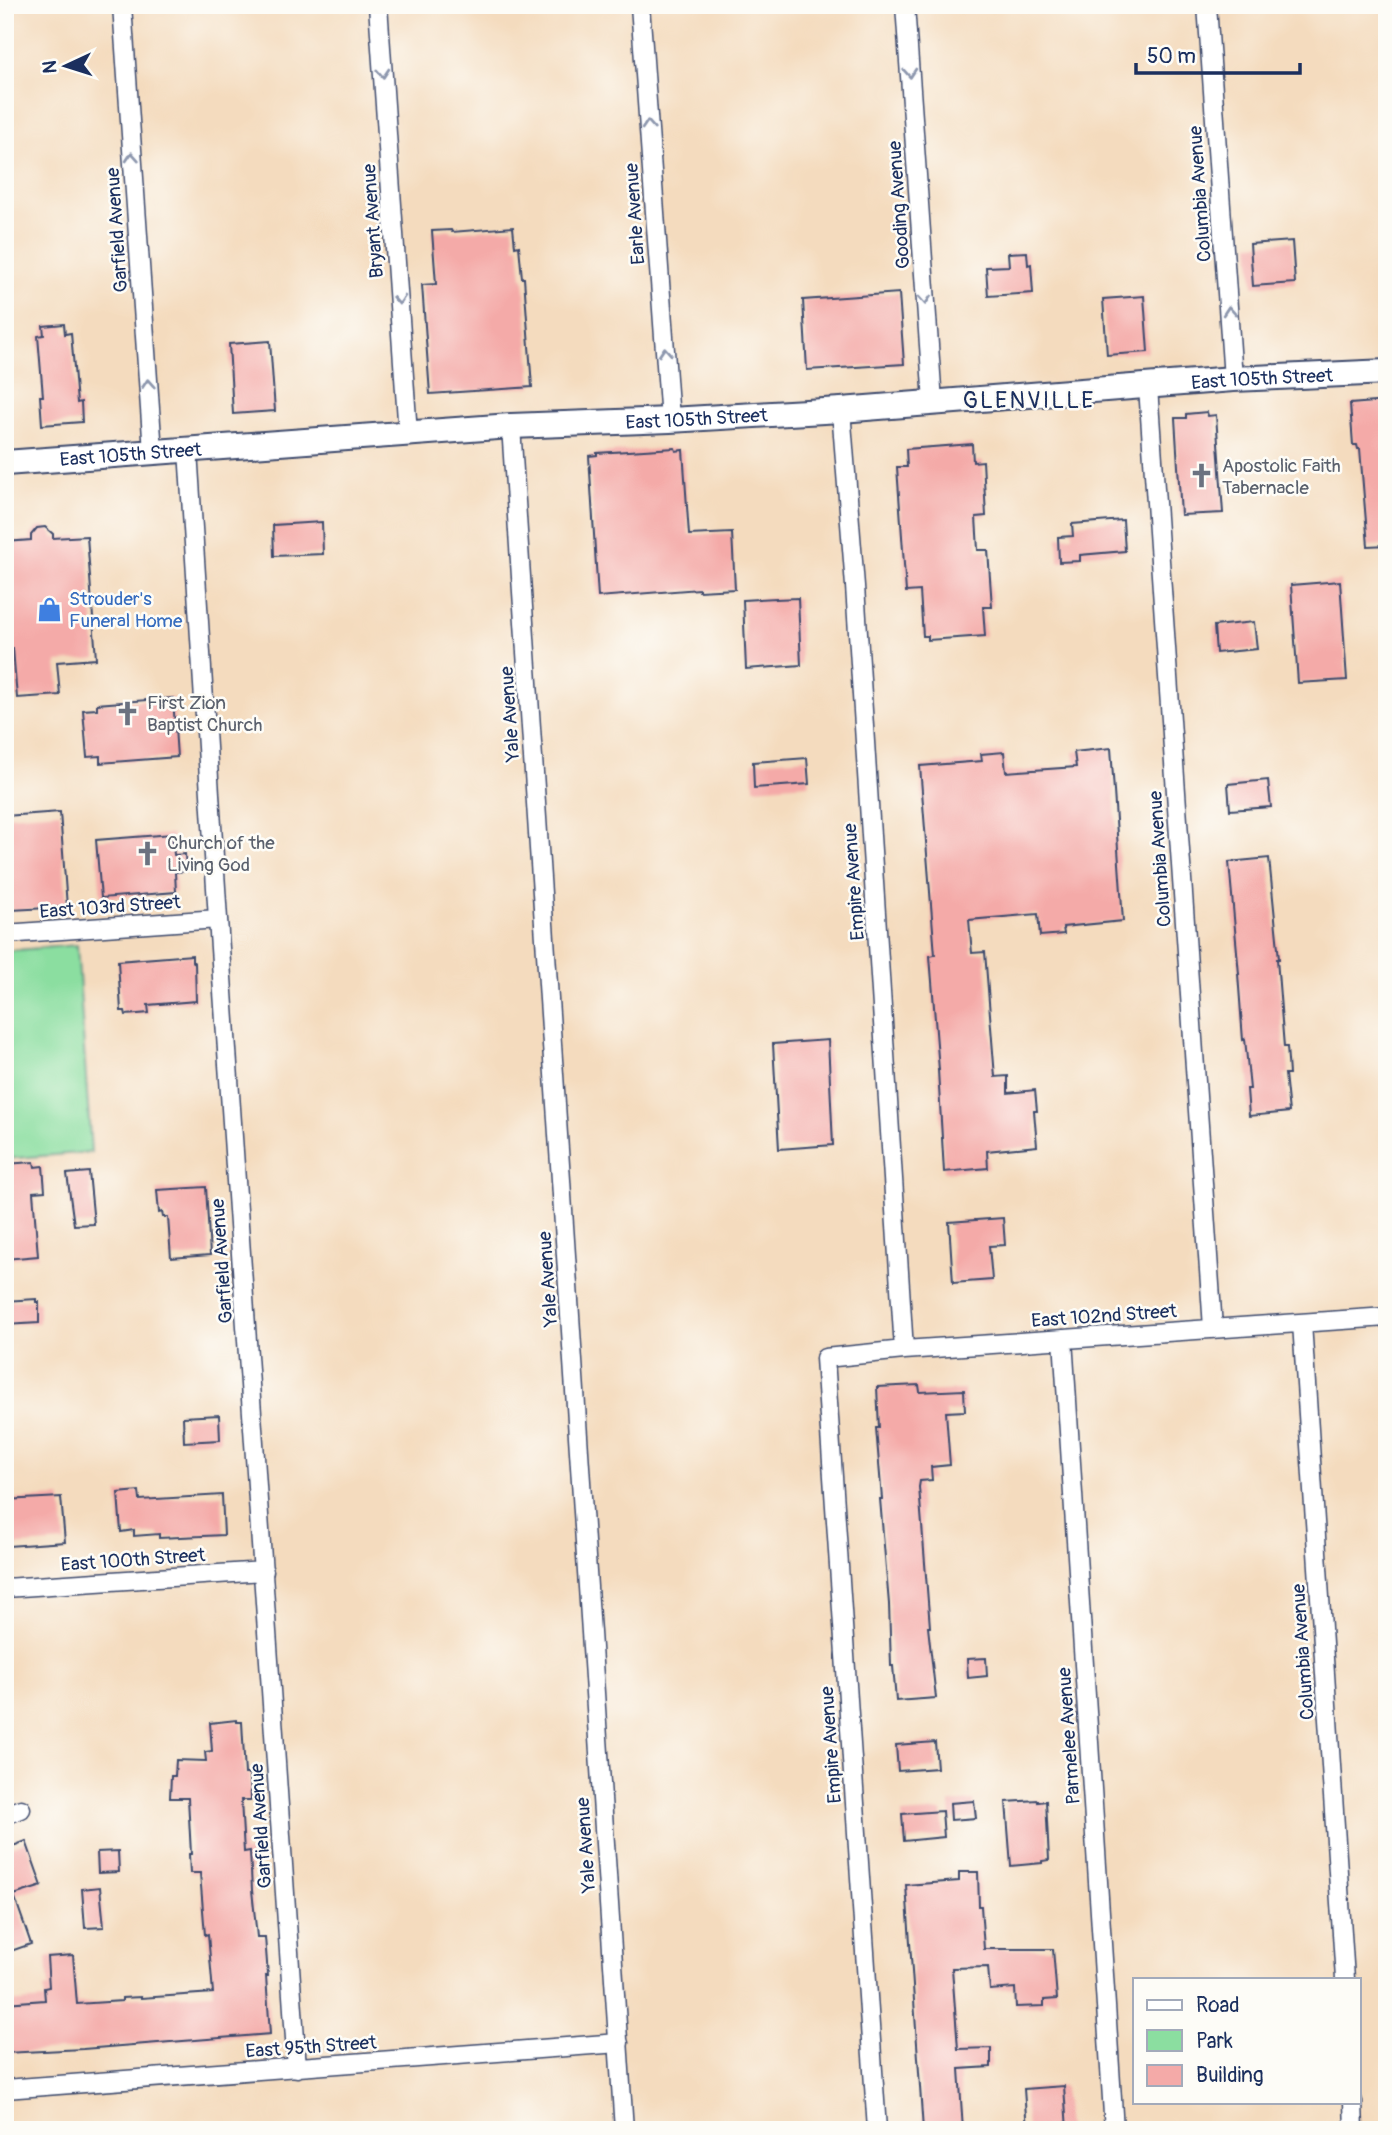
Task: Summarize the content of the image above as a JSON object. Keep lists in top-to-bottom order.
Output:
{
  "streets": {
    "main road": ["East 105th Street"],
    "street": [
      "Columbia Avenue",
      "Gooding Avenue",
      "Earle Avenue",
      "Bryant Avenue",
      "Garfield Avenue",
      "Yale Avenue",
      "Empire Avenue",
      "East 103rd Street",
      "East 102nd Street",
      "East 100th Street",
      "Parmelee Avenue",
      "East 95th Street"
    ]
  },
  "crossings": [
    ["Columbia Avenue", "East 105th Street"],
    ["Columbia Avenue", "East 102nd Street"],
    ["Gooding Avenue", "East 105th Street"],
    ["Earle Avenue", "East 105th Street"],
    ["Bryant Avenue", "East 105th Street"],
    ["Garfield Avenue", "East 105th Street"],
    ["Garfield Avenue", "East 103rd Street"],
    ["Garfield Avenue", "East 100th Street"],
    ["Garfield Avenue", "East 95th Street"],
    ["East 105th Street", "Yale Avenue"],
    ["East 105th Street", "Empire Avenue"],
    ["Yale Avenue", "East 95th Street"],
    ["Empire Avenue", "East 102nd Street"],
    ["East 102nd Street", "Parmelee Avenue"]
  ],
  "one_way": ["Gooding Avenue", "Earle Avenue", "Bryant Avenue"],
  "districts": ["GLENVILLE"],
  "places": {
    "church": ["Apostolic Faith Tabernacle", "First Zion Baptist Church", "Church of the Living God"],
    "shop": ["Strouder's Funeral Home"]
  },
  "legend": ["Road", "Park", "Building"],
  "scale_bar": "50 m",
  "north": "left"
}
